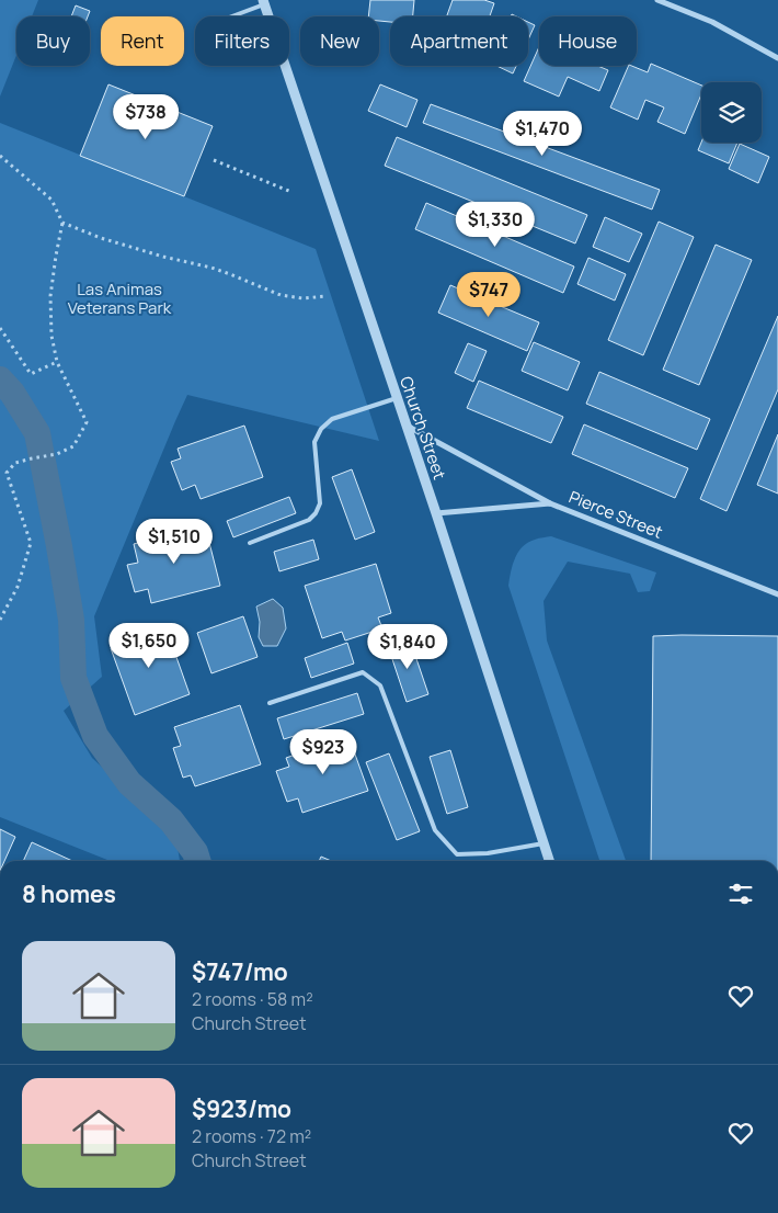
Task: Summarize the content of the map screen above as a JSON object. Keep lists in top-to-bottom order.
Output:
{
  "streets": {
    "street": ["Church Street", "Pierce Street"]
  },
  "crossings": [
    ["Church Street", "Pierce Street"]
  ],
  "parks": ["Las Animas Veterans Park"],
  "page": {
    "chip": [
      "Buy",
      "Rent",
      "Filters",
      "New",
      "Apartment",
      "House"
    ],
    "price": [
      "$738",
      "$1,470",
      "$1,330",
      "$747",
      "$1,510",
      "$1,650",
      "$1,840",
      "$923"
    ],
    "heading": "8 homes",
    "list": [
      {
        "name": "$747/mo",
        "note": "2 rooms · 58 m² · Church Street"
      },
      {
        "name": "$923/mo",
        "note": "2 rooms · 72 m² · Church Street"
      }
    ]
  }
}
